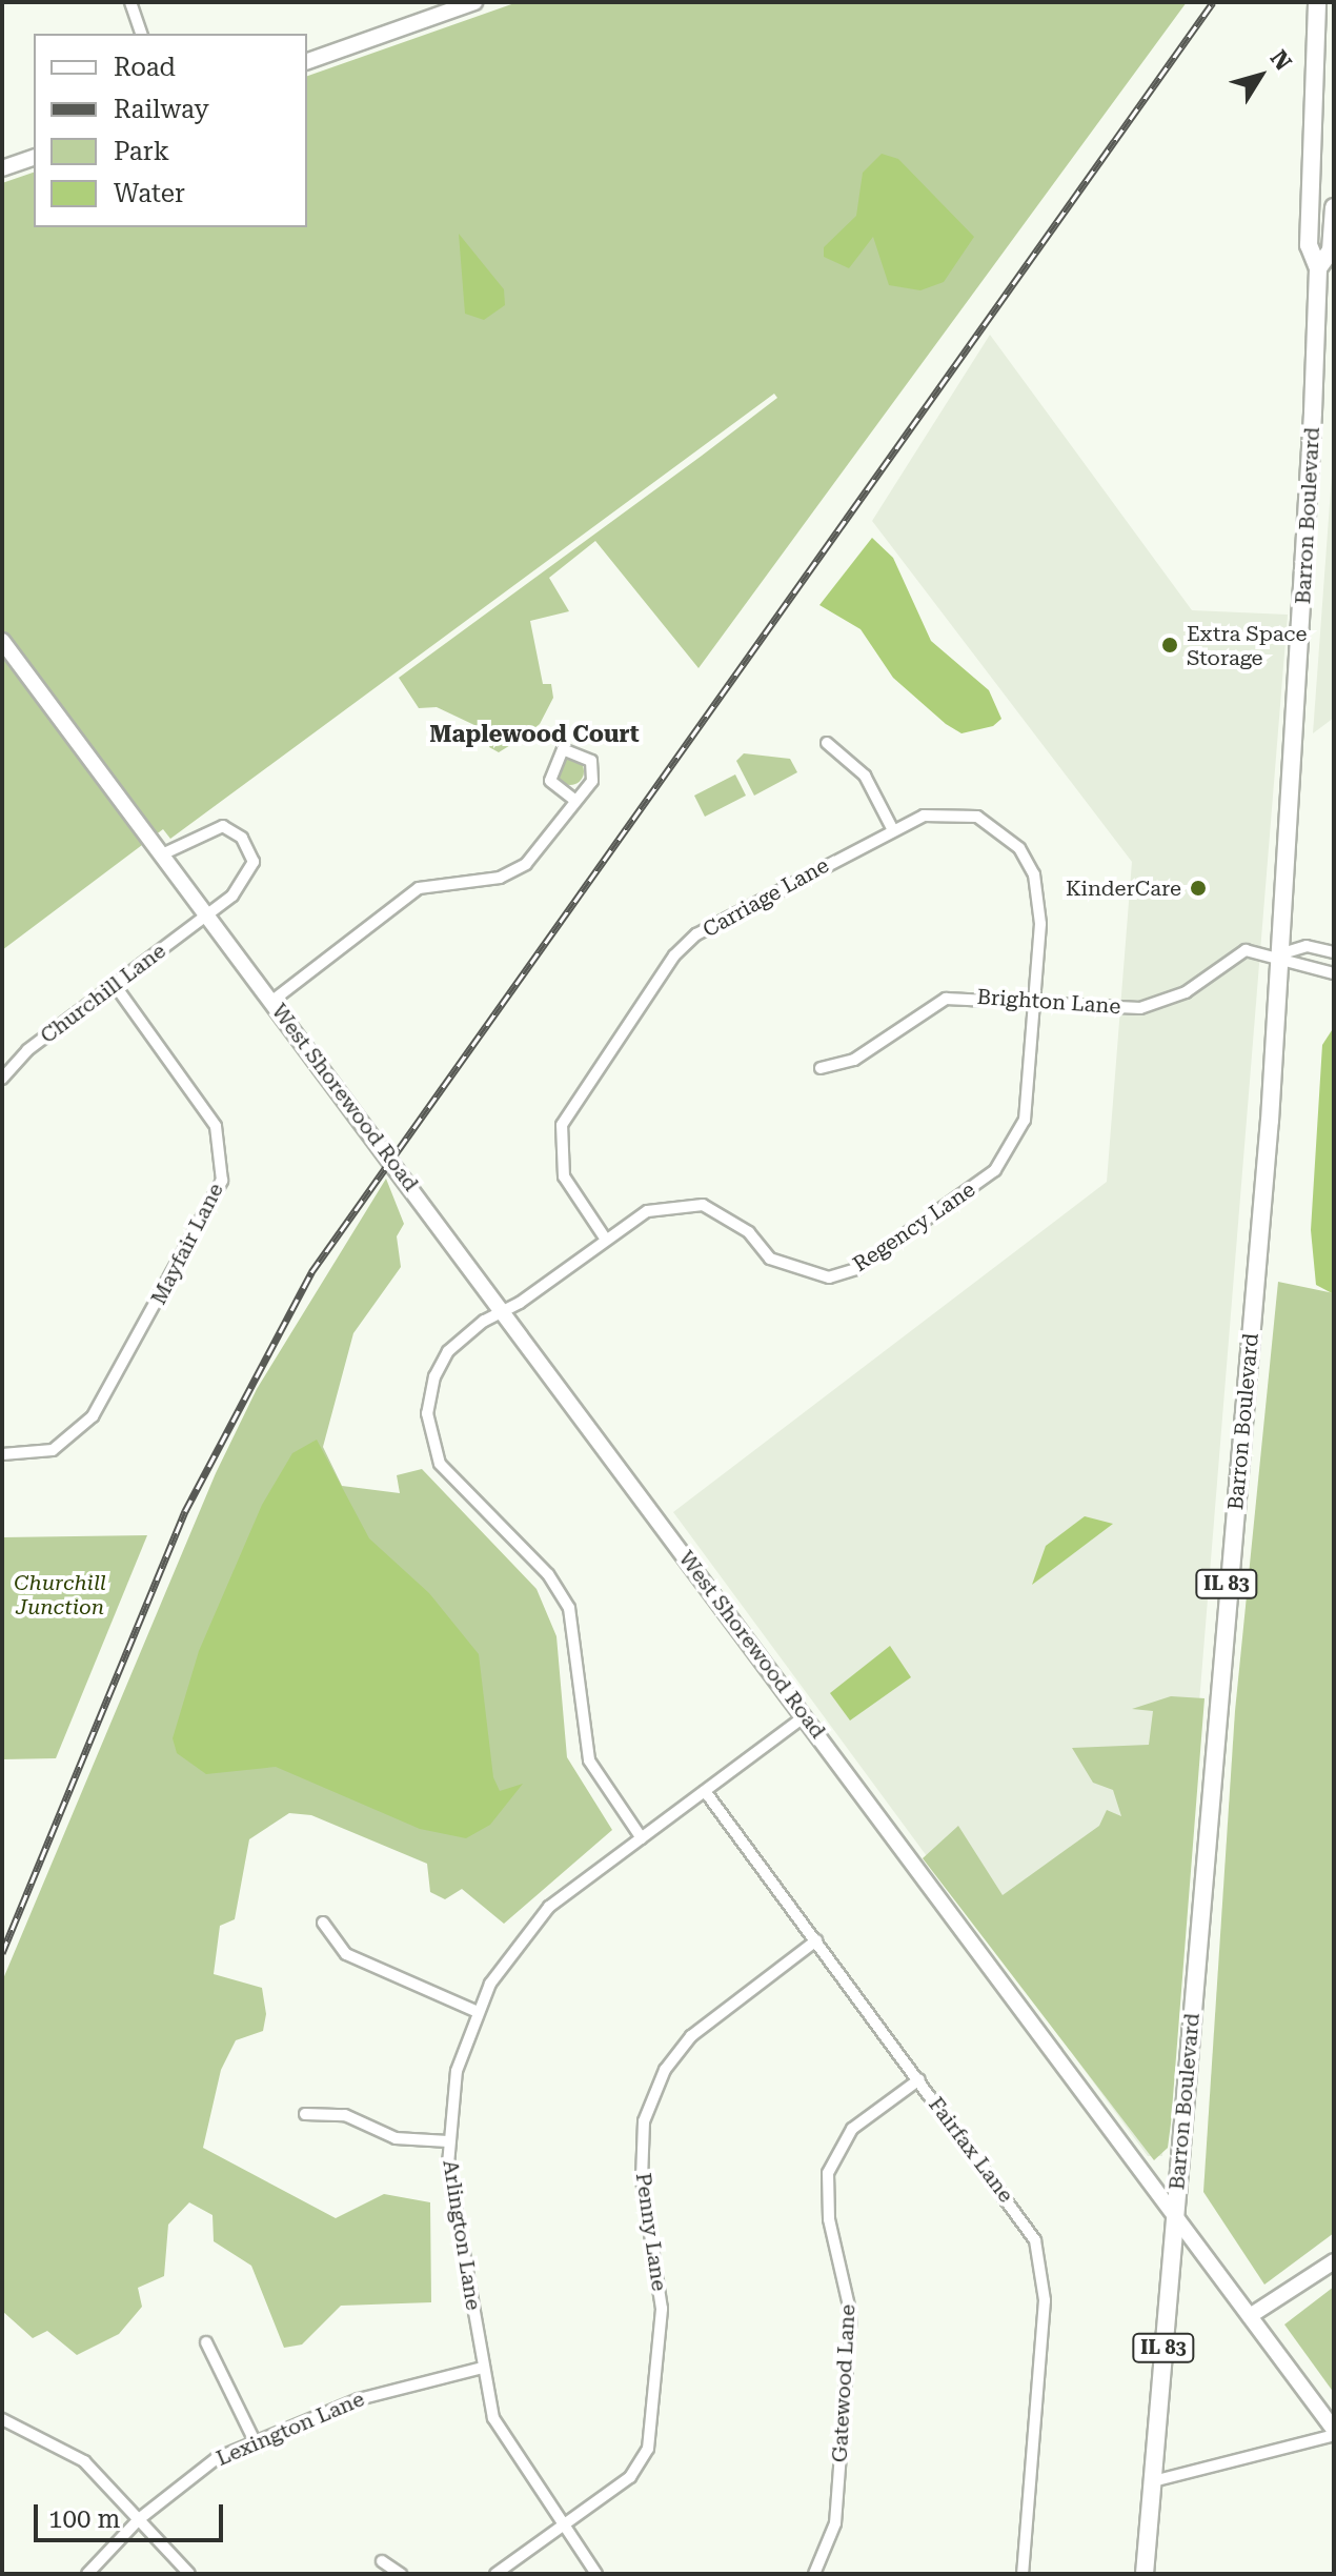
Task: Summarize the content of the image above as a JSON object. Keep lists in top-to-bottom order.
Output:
{
  "streets": {
    "main road": ["Barron Boulevard", "West Shorewood Road", "IL 83"],
    "street": [
      "Carriage Lane",
      "Churchill Lane",
      "Brighton Lane",
      "Regency Lane",
      "Mayfair Lane",
      "Fairfax Lane",
      "Penny Lane",
      "Arlington Lane",
      "Gatewood Lane",
      "Lexington Lane"
    ]
  },
  "crossings": [
    ["Barron Boulevard", "Brighton Lane"],
    ["Barron Boulevard", "West Shorewood Road"],
    ["Carriage Lane", "Brighton Lane"],
    ["Carriage Lane", "Regency Lane"],
    ["Churchill Lane", "West Shorewood Road"],
    ["Churchill Lane", "Mayfair Lane"],
    ["Brighton Lane", "Regency Lane"],
    ["West Shorewood Road", "Regency Lane"],
    ["West Shorewood Road", "Arlington Lane"],
    ["Regency Lane", "Arlington Lane"],
    ["Fairfax Lane", "Penny Lane"],
    ["Fairfax Lane", "Arlington Lane"],
    ["Fairfax Lane", "Gatewood Lane"],
    ["Penny Lane", "Arlington Lane"],
    ["Arlington Lane", "Lexington Lane"]
  ],
  "districts": ["Maplewood Court"],
  "parks": ["Churchill Junction"],
  "places": ["Extra Space Storage", "KinderCare"],
  "legend": [
    "Road",
    "Railway",
    "Park",
    "Water"
  ],
  "scale_bar": "100 m",
  "north": "top right"
}
